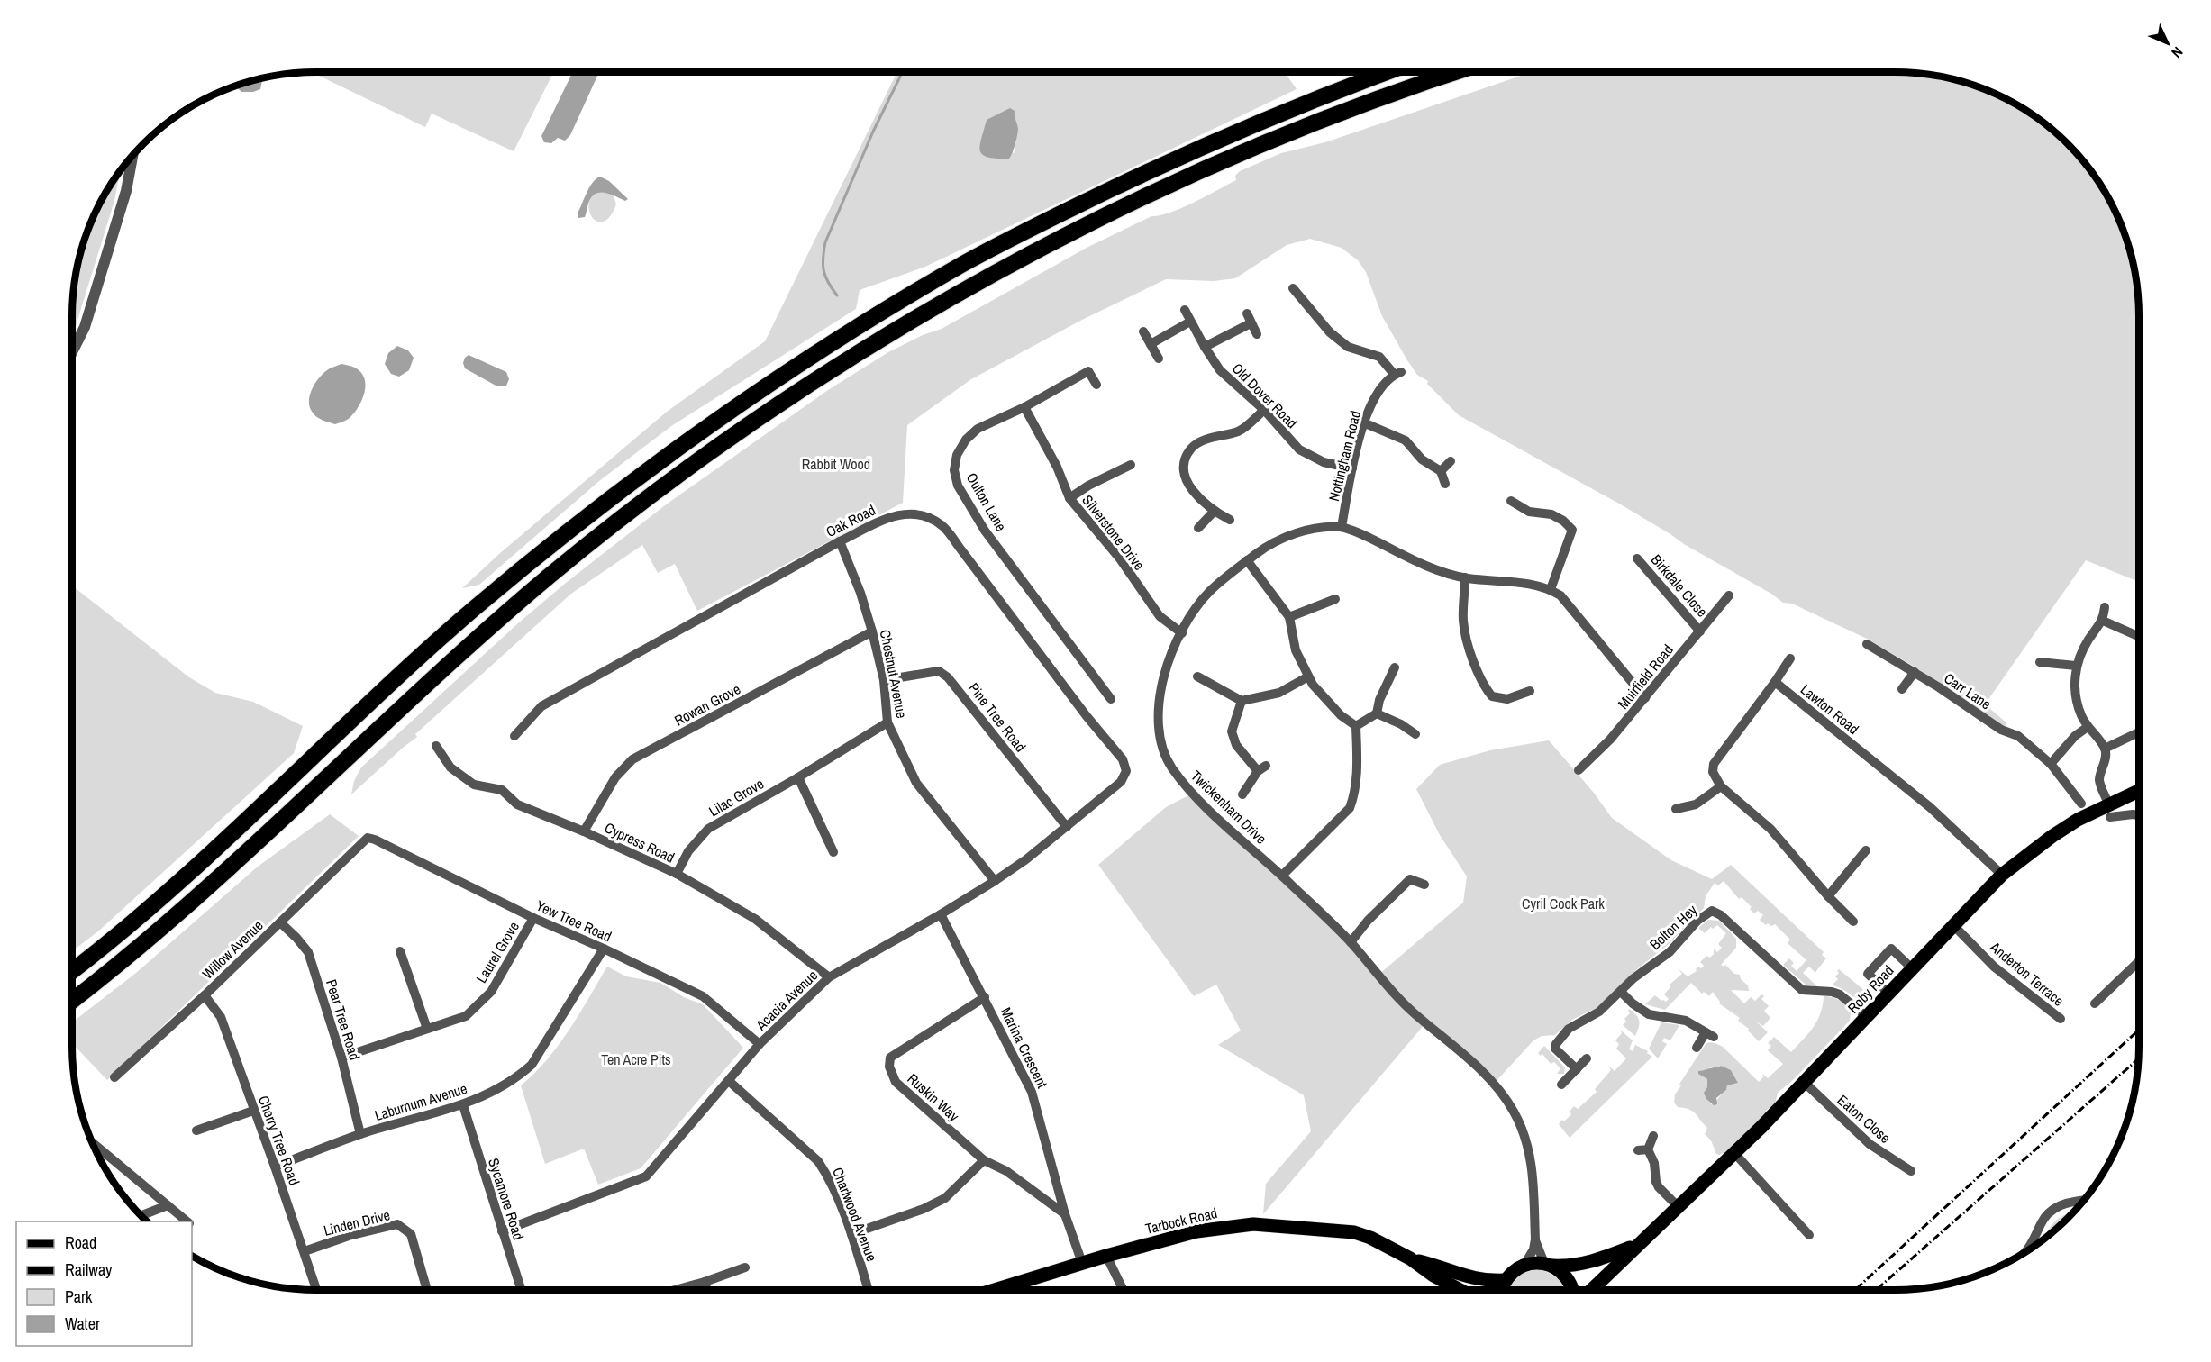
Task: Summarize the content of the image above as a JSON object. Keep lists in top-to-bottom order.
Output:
{
  "streets": {
    "main road": ["Roby Road", "Tarbock Road"],
    "street": [
      "Old Dover Road",
      "Nottingham Road",
      "Oulton Lane",
      "Oak Road",
      "Silverstone Drive",
      "Birkdale Close",
      "Chestnut Avenue",
      "Muirfield Road",
      "Carr Lane",
      "Rowan Grove",
      "Lawton Road",
      "Pine Tree Road",
      "Lilac Grove",
      "Twickenham Drive",
      "Cypress Road",
      "Yew Tree Road",
      "Bolton Hey",
      "Willow Avenue",
      "Laurel Grove",
      "Anderton Terrace",
      "Acacia Avenue",
      "Pear Tree Road",
      "Marina Crescent",
      "Ruskin Way",
      "Laburnum Avenue",
      "Eaton Close",
      "Cherry Tree Road",
      "Sycamore Road",
      "Charlwood Avenue",
      "Linden Drive"
    ]
  },
  "crossings": [
    ["Old Dover Road", "Nottingham Road"],
    ["Nottingham Road", "Twickenham Drive"],
    ["Oulton Lane", "Silverstone Drive"],
    ["Oak Road", "Chestnut Avenue"],
    ["Oak Road", "Acacia Avenue"],
    ["Silverstone Drive", "Twickenham Drive"],
    ["Birkdale Close", "Muirfield Road"],
    ["Chestnut Avenue", "Rowan Grove"],
    ["Chestnut Avenue", "Pine Tree Road"],
    ["Chestnut Avenue", "Lilac Grove"],
    ["Chestnut Avenue", "Acacia Avenue"],
    ["Muirfield Road", "Twickenham Drive"],
    ["Rowan Grove", "Cypress Road"],
    ["Lawton Road", "Roby Road"],
    ["Pine Tree Road", "Acacia Avenue"],
    ["Lilac Grove", "Cypress Road"],
    ["Twickenham Drive", "Roby Road"],
    ["Cypress Road", "Acacia Avenue"],
    ["Yew Tree Road", "Willow Avenue"],
    ["Yew Tree Road", "Laurel Grove"],
    ["Yew Tree Road", "Acacia Avenue"],
    ["Yew Tree Road", "Laburnum Avenue"],
    ["Bolton Hey", "Roby Road"],
    ["Willow Avenue", "Pear Tree Road"],
    ["Willow Avenue", "Cherry Tree Road"],
    ["Laurel Grove", "Pear Tree Road"],
    ["Anderton Terrace", "Roby Road"],
    ["Roby Road", "Eaton Close"],
    ["Acacia Avenue", "Marina Crescent"],
    ["Acacia Avenue", "Sycamore Road"],
    ["Acacia Avenue", "Charlwood Avenue"],
    ["Pear Tree Road", "Laburnum Avenue"],
    ["Marina Crescent", "Ruskin Way"],
    ["Marina Crescent", "Tarbock Road"],
    ["Laburnum Avenue", "Cherry Tree Road"],
    ["Laburnum Avenue", "Sycamore Road"],
    ["Cherry Tree Road", "Linden Drive"]
  ],
  "parks": ["Rabbit Wood", "Cyril Cook Park", "Ten Acre Pits"],
  "legend": [
    "Road",
    "Railway",
    "Park",
    "Water"
  ],
  "north": "bottom right"
}
